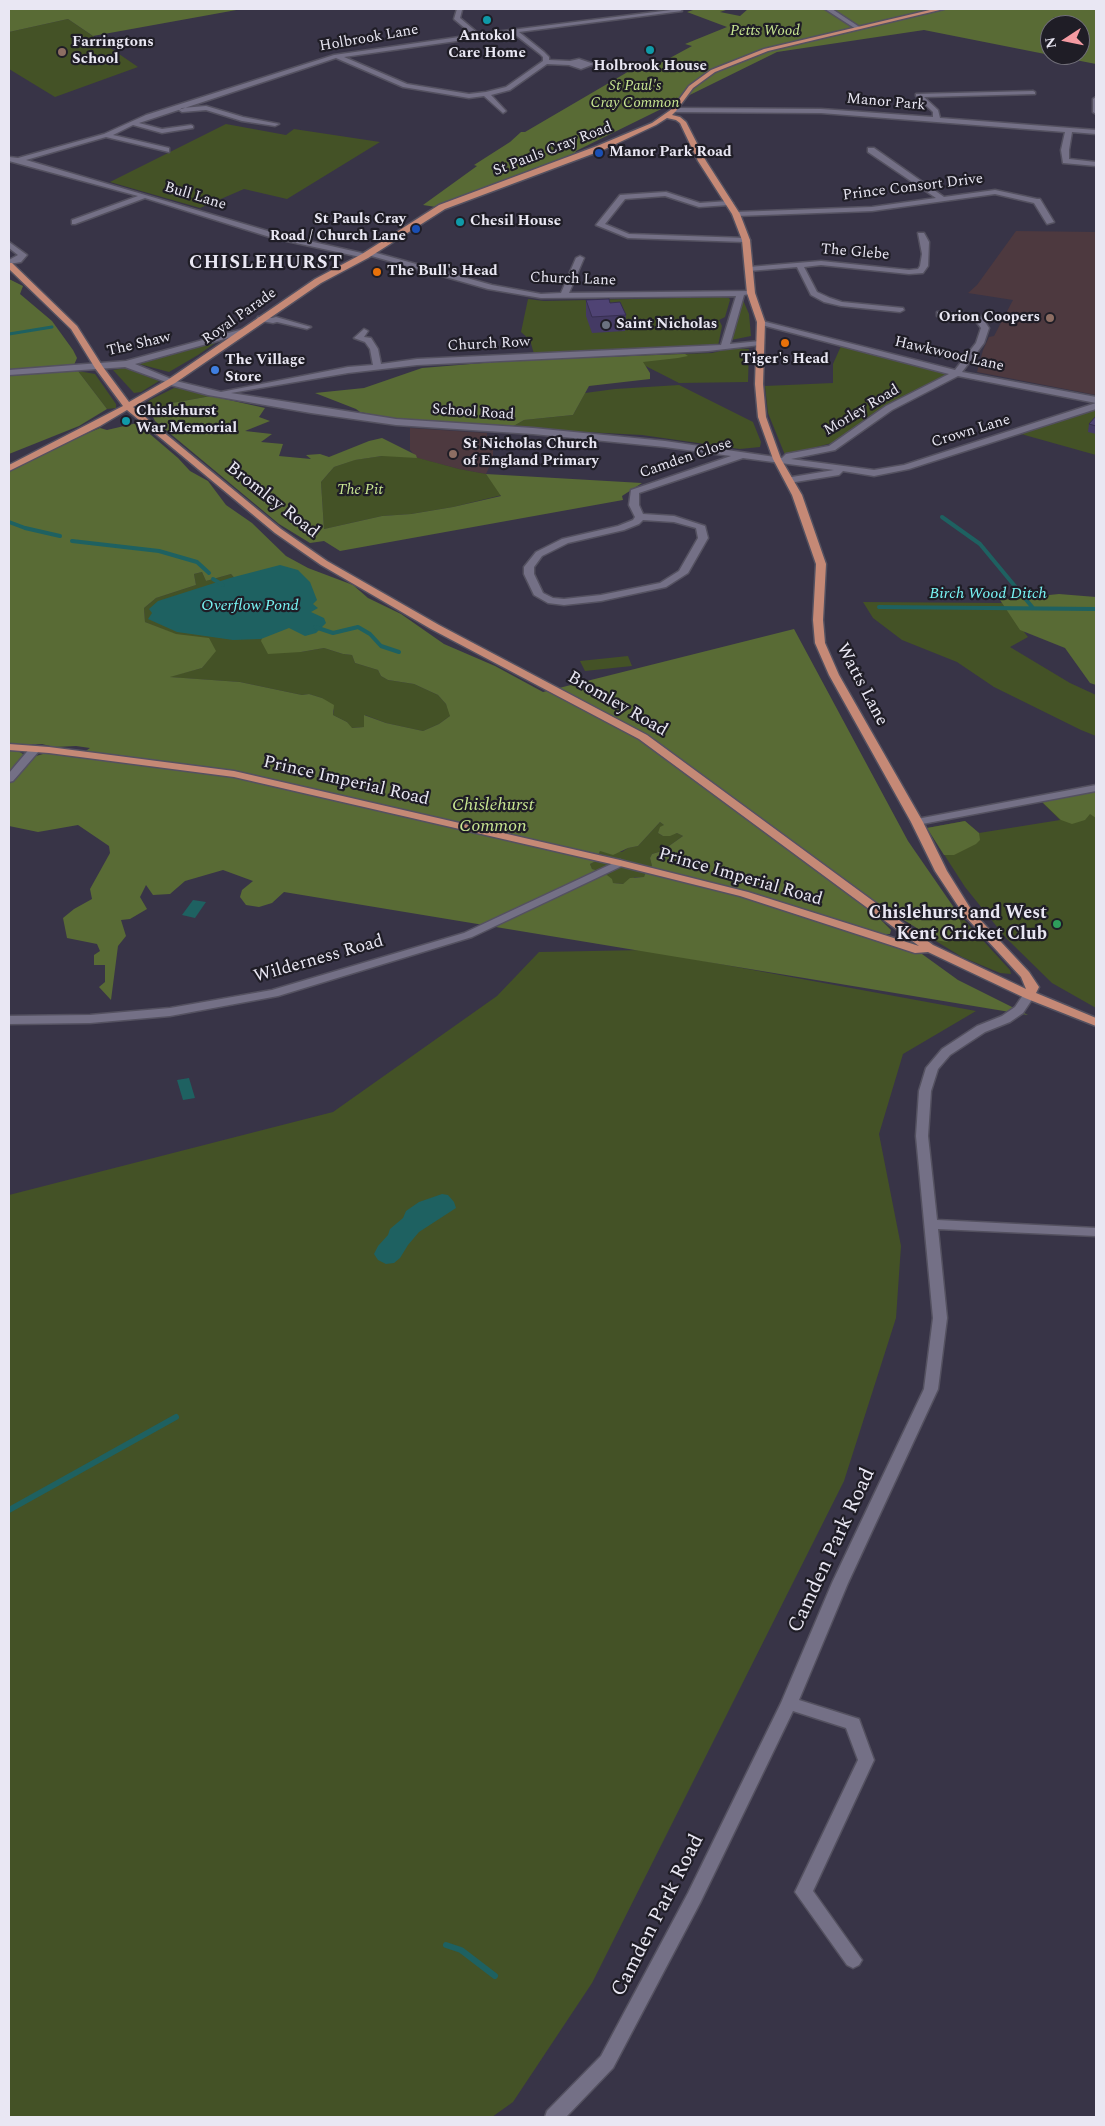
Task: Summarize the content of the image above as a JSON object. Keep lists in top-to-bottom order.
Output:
{
  "streets": {
    "main road": [
      "St Pauls Cray Road",
      "Royal Parade",
      "Bromley Road",
      "Watts Lane",
      "Prince Imperial Road"
    ],
    "street": [
      "Holbrook Lane",
      "Manor Park",
      "Prince Consort Drive",
      "Bull Lane",
      "The Glebe",
      "Church Lane",
      "The Shaw",
      "Church Row",
      "Hawkwood Lane",
      "Morley Road",
      "School Road",
      "Crown Lane",
      "Camden Close",
      "Wilderness Road",
      "Camden Park Road"
    ]
  },
  "crossings": [
    ["Holbrook Lane", "Bull Lane"],
    ["Manor Park", "St Pauls Cray Road"],
    ["St Pauls Cray Road", "Bull Lane"],
    ["St Pauls Cray Road", "Church Lane"],
    ["St Pauls Cray Road", "Royal Parade"],
    ["Bull Lane", "Church Lane"],
    ["Bull Lane", "Royal Parade"],
    ["Church Lane", "Royal Parade"],
    ["Church Lane", "Watts Lane"],
    ["Royal Parade", "The Shaw"],
    ["Royal Parade", "School Road"],
    ["Royal Parade", "Bromley Road"],
    ["The Shaw", "School Road"],
    ["The Shaw", "Bromley Road"],
    ["Church Row", "Hawkwood Lane"],
    ["Church Row", "School Road"],
    ["Church Row", "Watts Lane"],
    ["Hawkwood Lane", "Morley Road"],
    ["Hawkwood Lane", "Watts Lane"],
    ["Morley Road", "School Road"],
    ["Morley Road", "Crown Lane"],
    ["Morley Road", "Watts Lane"],
    ["School Road", "Crown Lane"],
    ["School Road", "Camden Close"],
    ["School Road", "Watts Lane"],
    ["Crown Lane", "Watts Lane"],
    ["Bromley Road", "Watts Lane"],
    ["Bromley Road", "Prince Imperial Road"],
    ["Bromley Road", "Camden Park Road"],
    ["Watts Lane", "Camden Park Road"],
    ["Prince Imperial Road", "Wilderness Road"]
  ],
  "districts": ["CHISLEHURST"],
  "water": ["Birch Wood Ditch", "Overflow Pond"],
  "parks": [
    "Petts Wood",
    "St Paul's Cray Common",
    "The Pit",
    "Chislehurst Common"
  ],
  "places": [
    "Antokol Care Home",
    "Holbrook House",
    "Farringtons School",
    "Manor Park Road",
    "Chesil House",
    "St Pauls Cray Road / Church Lane",
    "The Bull's Head",
    "Orion Coopers",
    "Saint Nicholas",
    "Tiger's Head",
    "The Village Store",
    "Chislehurst War Memorial",
    "St Nicholas Church of England Primary",
    "Chislehurst and West Kent Cricket Club"
  ],
  "north": "left"
}
